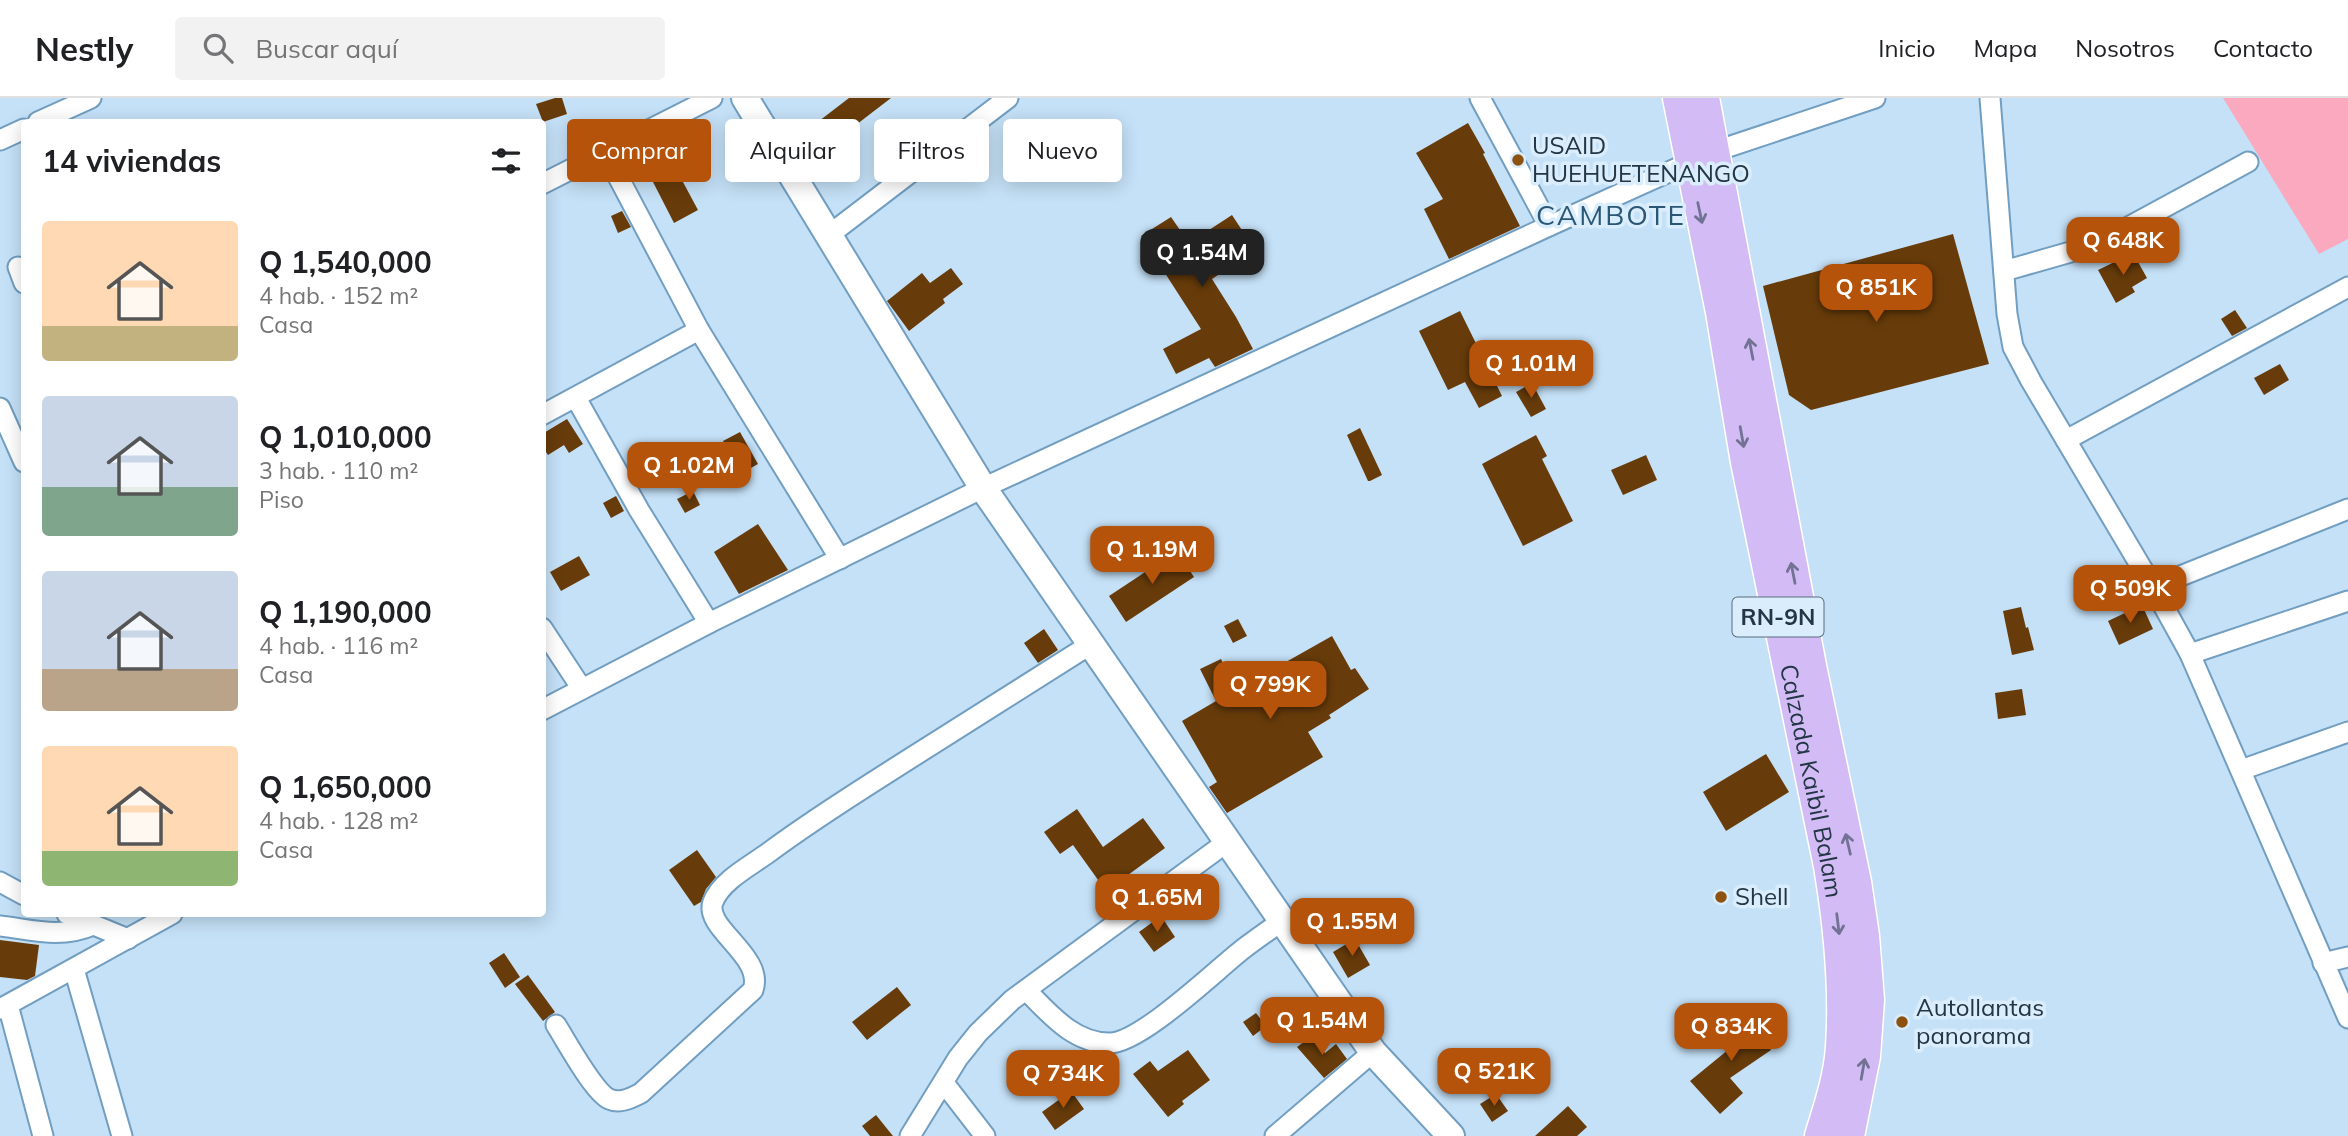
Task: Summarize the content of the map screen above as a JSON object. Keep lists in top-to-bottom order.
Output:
{
  "streets": {
    "main road": ["RN-9N", "Calzada Kaibil Balam"]
  },
  "districts": ["CAMBOTE"],
  "places": ["USAID HUEHUETENANGO", "Shell", "Autollantas panorama"],
  "page": {
    "header": "Nestly",
    "search": "Buscar aquí",
    "nav": [
      "Inicio",
      "Mapa",
      "Nosotros",
      "Contacto"
    ],
    "chip": [
      "Comprar",
      "Alquilar",
      "Filtros",
      "Nuevo"
    ],
    "heading": "14 viviendas",
    "list": [
      {
        "name": "Q 1,540,000",
        "note": "4 hab. · 152 m² · Casa"
      },
      {
        "name": "Q 1,010,000",
        "note": "3 hab. · 110 m² · Piso"
      },
      {
        "name": "Q 1,190,000",
        "note": "4 hab. · 116 m² · Casa"
      },
      {
        "name": "Q 1,650,000",
        "note": "4 hab. · 128 m² · Casa"
      }
    ],
    "price": [
      "Q 648K",
      "Q 1.54M",
      "Q 851K",
      "Q 1.01M",
      "Q 1.02M",
      "Q 1.19M",
      "Q 509K",
      "Q 799K",
      "Q 1.65M",
      "Q 1.55M",
      "Q 1.54M",
      "Q 834K",
      "Q 521K",
      "Q 734K"
    ]
  }
}
